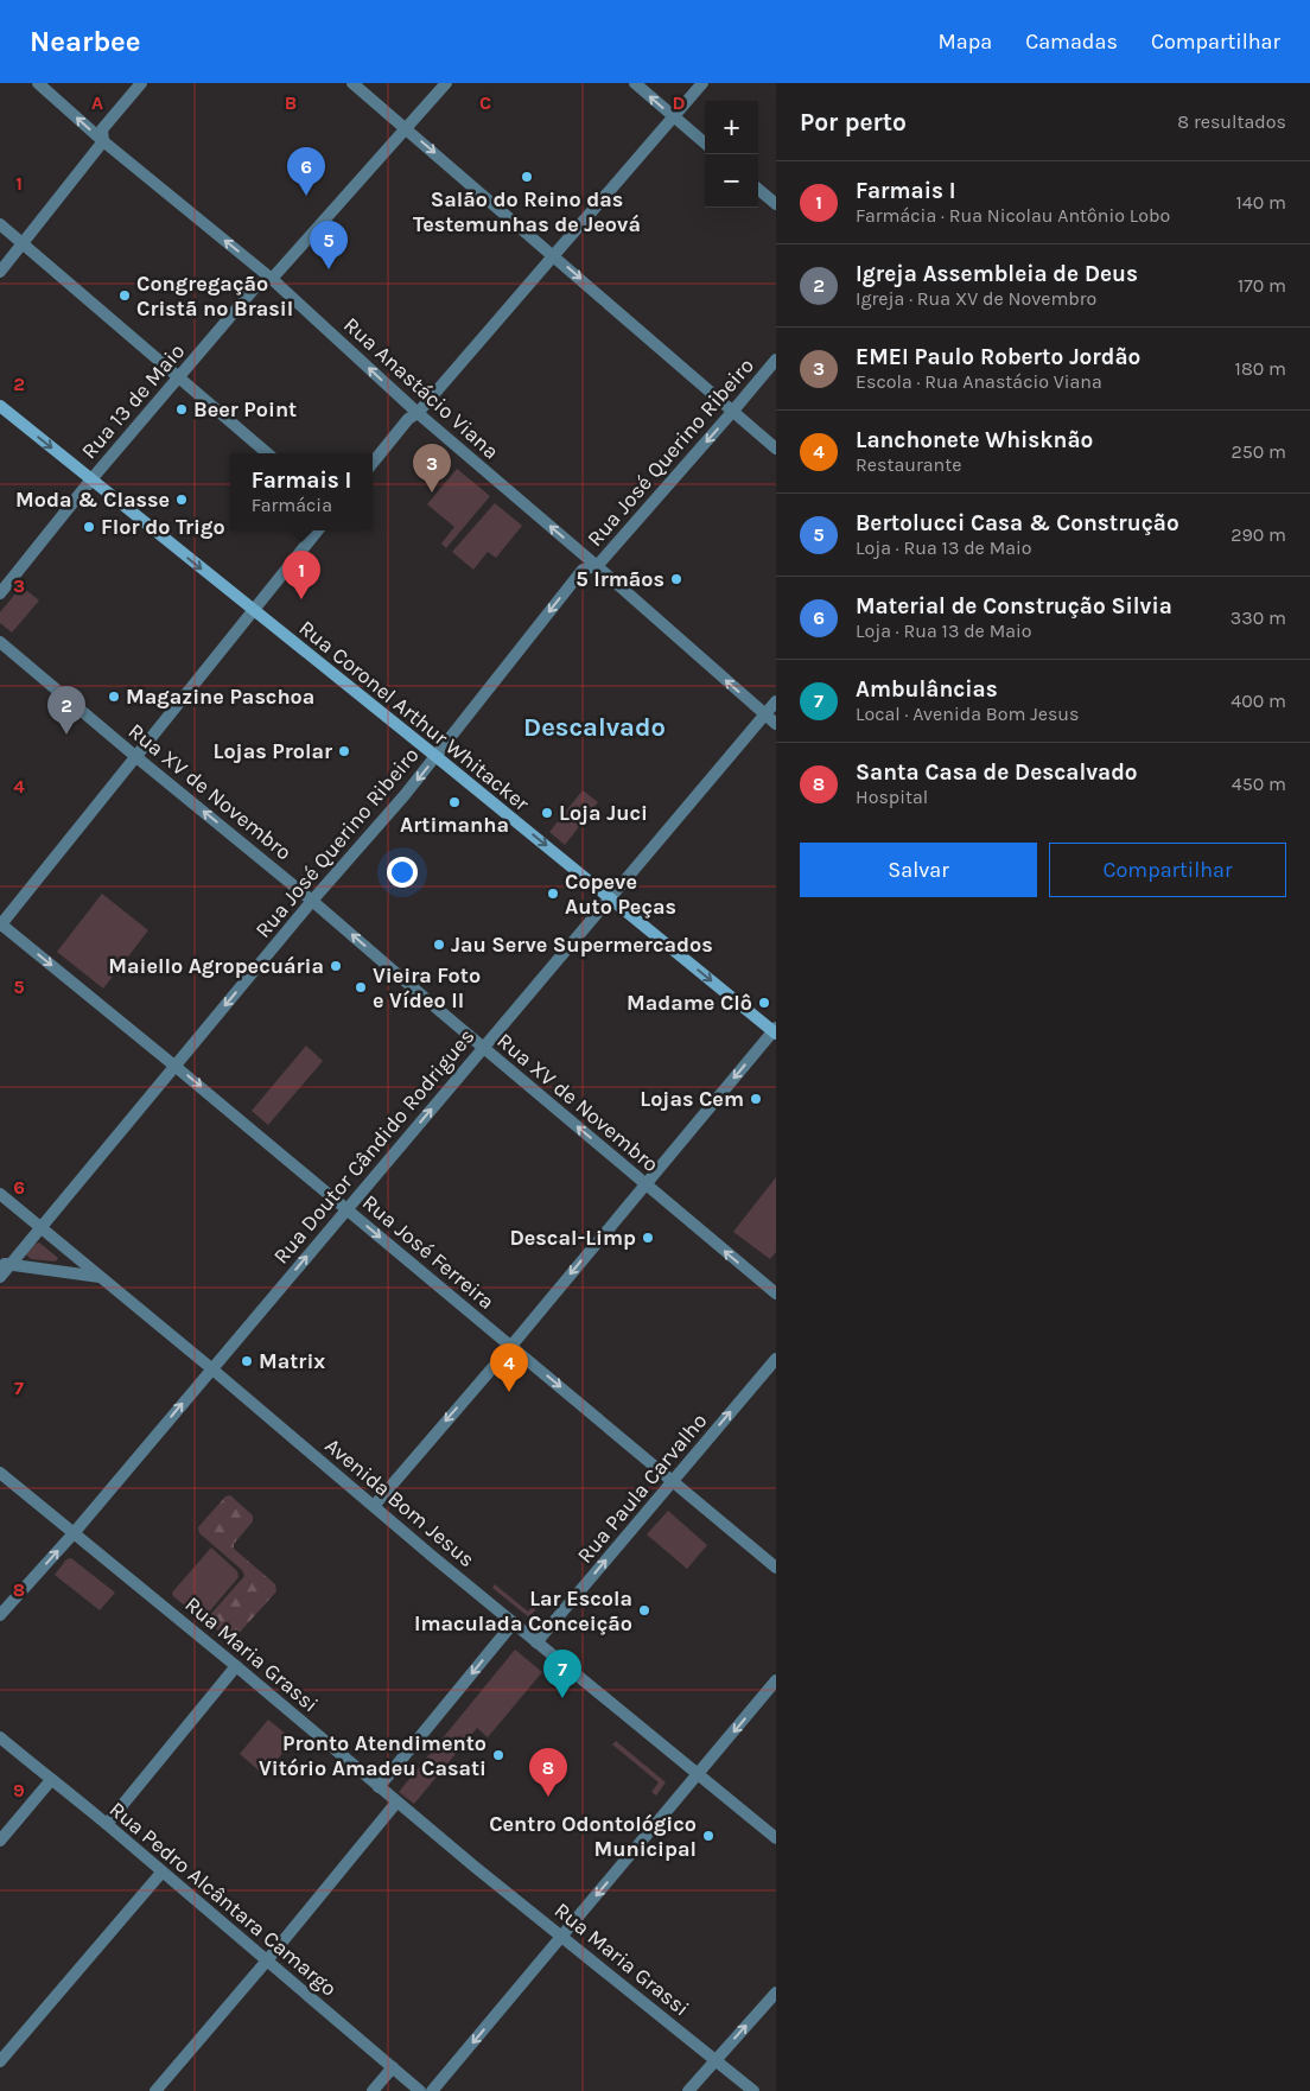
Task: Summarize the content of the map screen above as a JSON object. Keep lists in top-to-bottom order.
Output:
{
  "streets": {
    "main road": ["Rua Coronel Arthur Whitacker"],
    "street": [
      "Rua Anastácio Viana",
      "Rua 13 de Maio",
      "Rua José Querino Ribeiro",
      "Rua XV de Novembro",
      "Rua Doutor Cândido Rodrigues",
      "Rua José Ferreira",
      "Rua Paula Carvalho",
      "Avenida Bom Jesus",
      "Rua Maria Grassi",
      "Rua Pedro Alcântara Camargo"
    ]
  },
  "crossings": [
    ["Rua Anastácio Viana", "Rua 13 de Maio"],
    ["Rua Anastácio Viana", "Rua José Querino Ribeiro"],
    ["Rua Anastácio Viana", "Rua Doutor Cândido Rodrigues"],
    ["Rua 13 de Maio", "Rua Coronel Arthur Whitacker"],
    ["Rua José Querino Ribeiro", "Rua Coronel Arthur Whitacker"],
    ["Rua José Querino Ribeiro", "Rua XV de Novembro"],
    ["Rua José Querino Ribeiro", "Rua José Ferreira"],
    ["Rua José Querino Ribeiro", "Avenida Bom Jesus"],
    ["Rua Coronel Arthur Whitacker", "Rua Doutor Cândido Rodrigues"],
    ["Rua XV de Novembro", "Rua Doutor Cândido Rodrigues"],
    ["Rua Doutor Cândido Rodrigues", "Rua José Ferreira"],
    ["Rua Doutor Cândido Rodrigues", "Avenida Bom Jesus"],
    ["Rua Doutor Cândido Rodrigues", "Rua Maria Grassi"],
    ["Rua José Ferreira", "Rua Paula Carvalho"],
    ["Rua Paula Carvalho", "Avenida Bom Jesus"]
  ],
  "one_way": [
    "Rua Anastácio Viana",
    "Rua José Querino Ribeiro",
    "Rua Coronel Arthur Whitacker",
    "Rua XV de Novembro",
    "Rua Doutor Cândido Rodrigues",
    "Rua José Ferreira",
    "Rua Paula Carvalho"
  ],
  "districts": ["Descalvado"],
  "places": [
    "Salão do Reino das Testemunhas de Jeová",
    "Congregação Cristã no Brasil",
    "Beer Point",
    "Moda & Classe",
    "Flor do Trigo",
    "5 Irmãos",
    "Magazine Paschoa",
    "Lojas Prolar",
    "Artimanha",
    "Loja Juci",
    "Copeve Auto Peças",
    "Jau Serve Supermercados",
    "Maiello Agropecuária",
    "Vieira Foto e Vídeo II",
    "Madame Clô",
    "Lojas Cem",
    "Descal-Limp",
    "Matrix",
    "Lar Escola Imaculada Conceição",
    "Pronto Atendimento Vitório Amadeu Casati",
    "Centro Odontológico Municipal"
  ],
  "page": {
    "header": "Nearbee",
    "nav": ["Mapa", "Camadas", "Compartilhar"],
    "heading": ["Por perto", "8 resultados"],
    "map_buttons": ["+", "−"],
    "pins": [
      "6",
      "5",
      "3",
      "1",
      "2",
      "4",
      "7",
      "8"
    ],
    "list": [
      {
        "mark": "1",
        "name": "Farmais I",
        "note": "Farmácia · Rua Nicolau Antônio Lobo",
        "value": "140 m"
      },
      {
        "mark": "2",
        "name": "Igreja Assembleia de Deus",
        "note": "Igreja · Rua XV de Novembro",
        "value": "170 m"
      },
      {
        "mark": "3",
        "name": "EMEI Paulo Roberto Jordão",
        "note": "Escola · Rua Anastácio Viana",
        "value": "180 m"
      },
      {
        "mark": "4",
        "name": "Lanchonete Whisknão",
        "note": "Restaurante",
        "value": "250 m"
      },
      {
        "mark": "5",
        "name": "Bertolucci Casa & Construção",
        "note": "Loja · Rua 13 de Maio",
        "value": "290 m"
      },
      {
        "mark": "6",
        "name": "Material de Construção Silvia",
        "note": "Loja · Rua 13 de Maio",
        "value": "330 m"
      },
      {
        "mark": "7",
        "name": "Ambulâncias",
        "note": "Local · Avenida Bom Jesus",
        "value": "400 m"
      },
      {
        "mark": "8",
        "name": "Santa Casa de Descalvado",
        "note": "Hospital",
        "value": "450 m"
      }
    ],
    "popup": ["Farmais I", "Farmácia"],
    "buttons": ["Salvar", "Compartilhar"]
  },
  "grid": {
    "columns": [
      "A",
      "B",
      "C",
      "D"
    ],
    "rows": [
      "1",
      "2",
      "3",
      "4",
      "5",
      "6",
      "7",
      "8",
      "9"
    ]
  }
}
